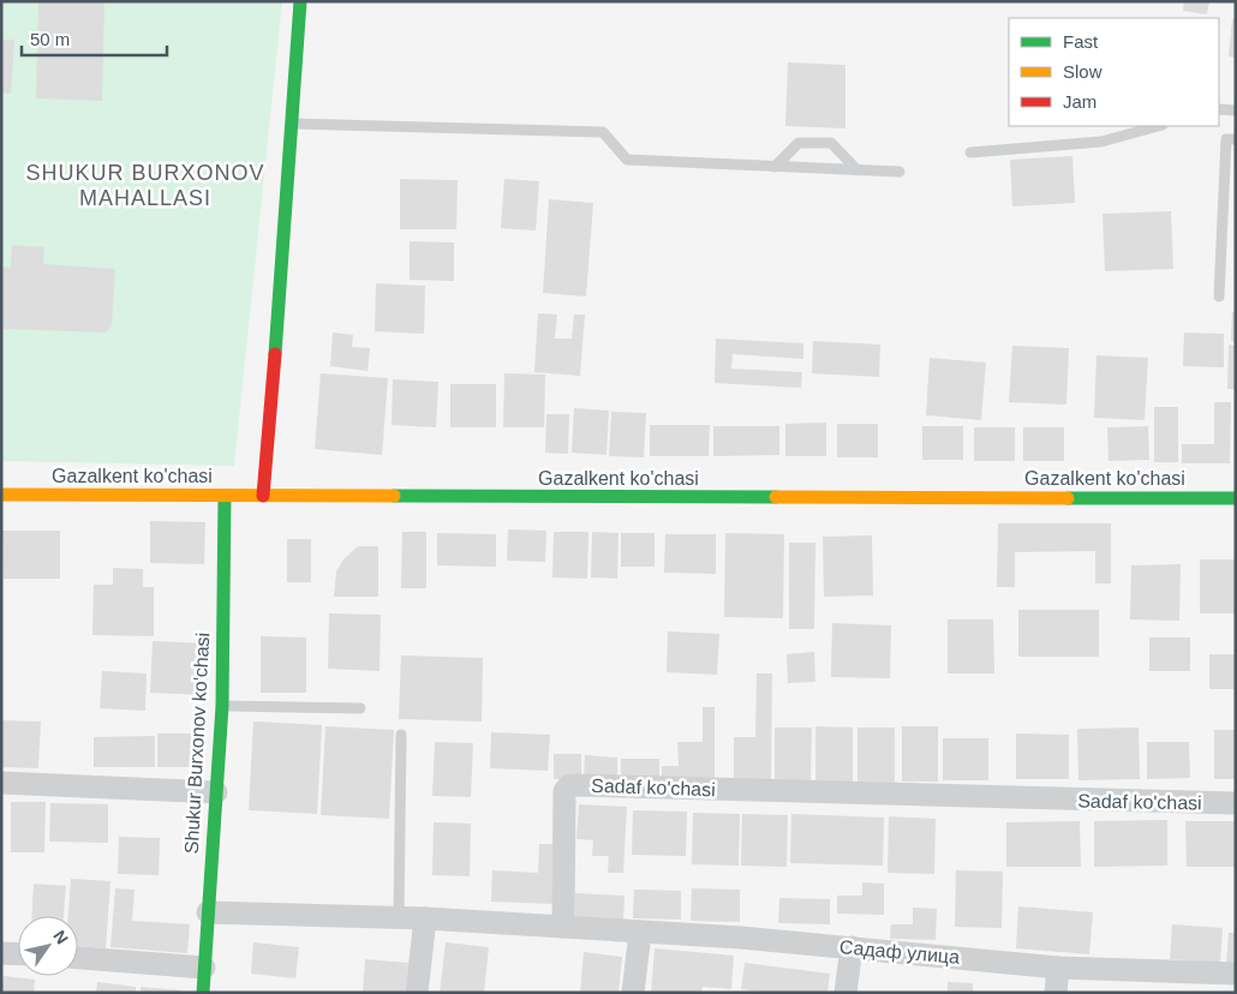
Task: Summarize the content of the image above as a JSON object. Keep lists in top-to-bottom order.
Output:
{
  "streets": {
    "street": [
      "Gazalkent ko'chasi",
      "Shukur Burxonov ko'chasi",
      "Sadaf ko'chasi",
      "Садаф улица"
    ]
  },
  "crossings": [
    ["Gazalkent ko'chasi", "Shukur Burxonov ko'chasi"],
    ["Sadaf ko'chasi", "Садаф улица"]
  ],
  "districts": ["SHUKUR BURXONOV MAHALLASI"],
  "legend": ["Fast", "Slow", "Jam"],
  "scale_bar": "50 m",
  "north": "top right"
}
